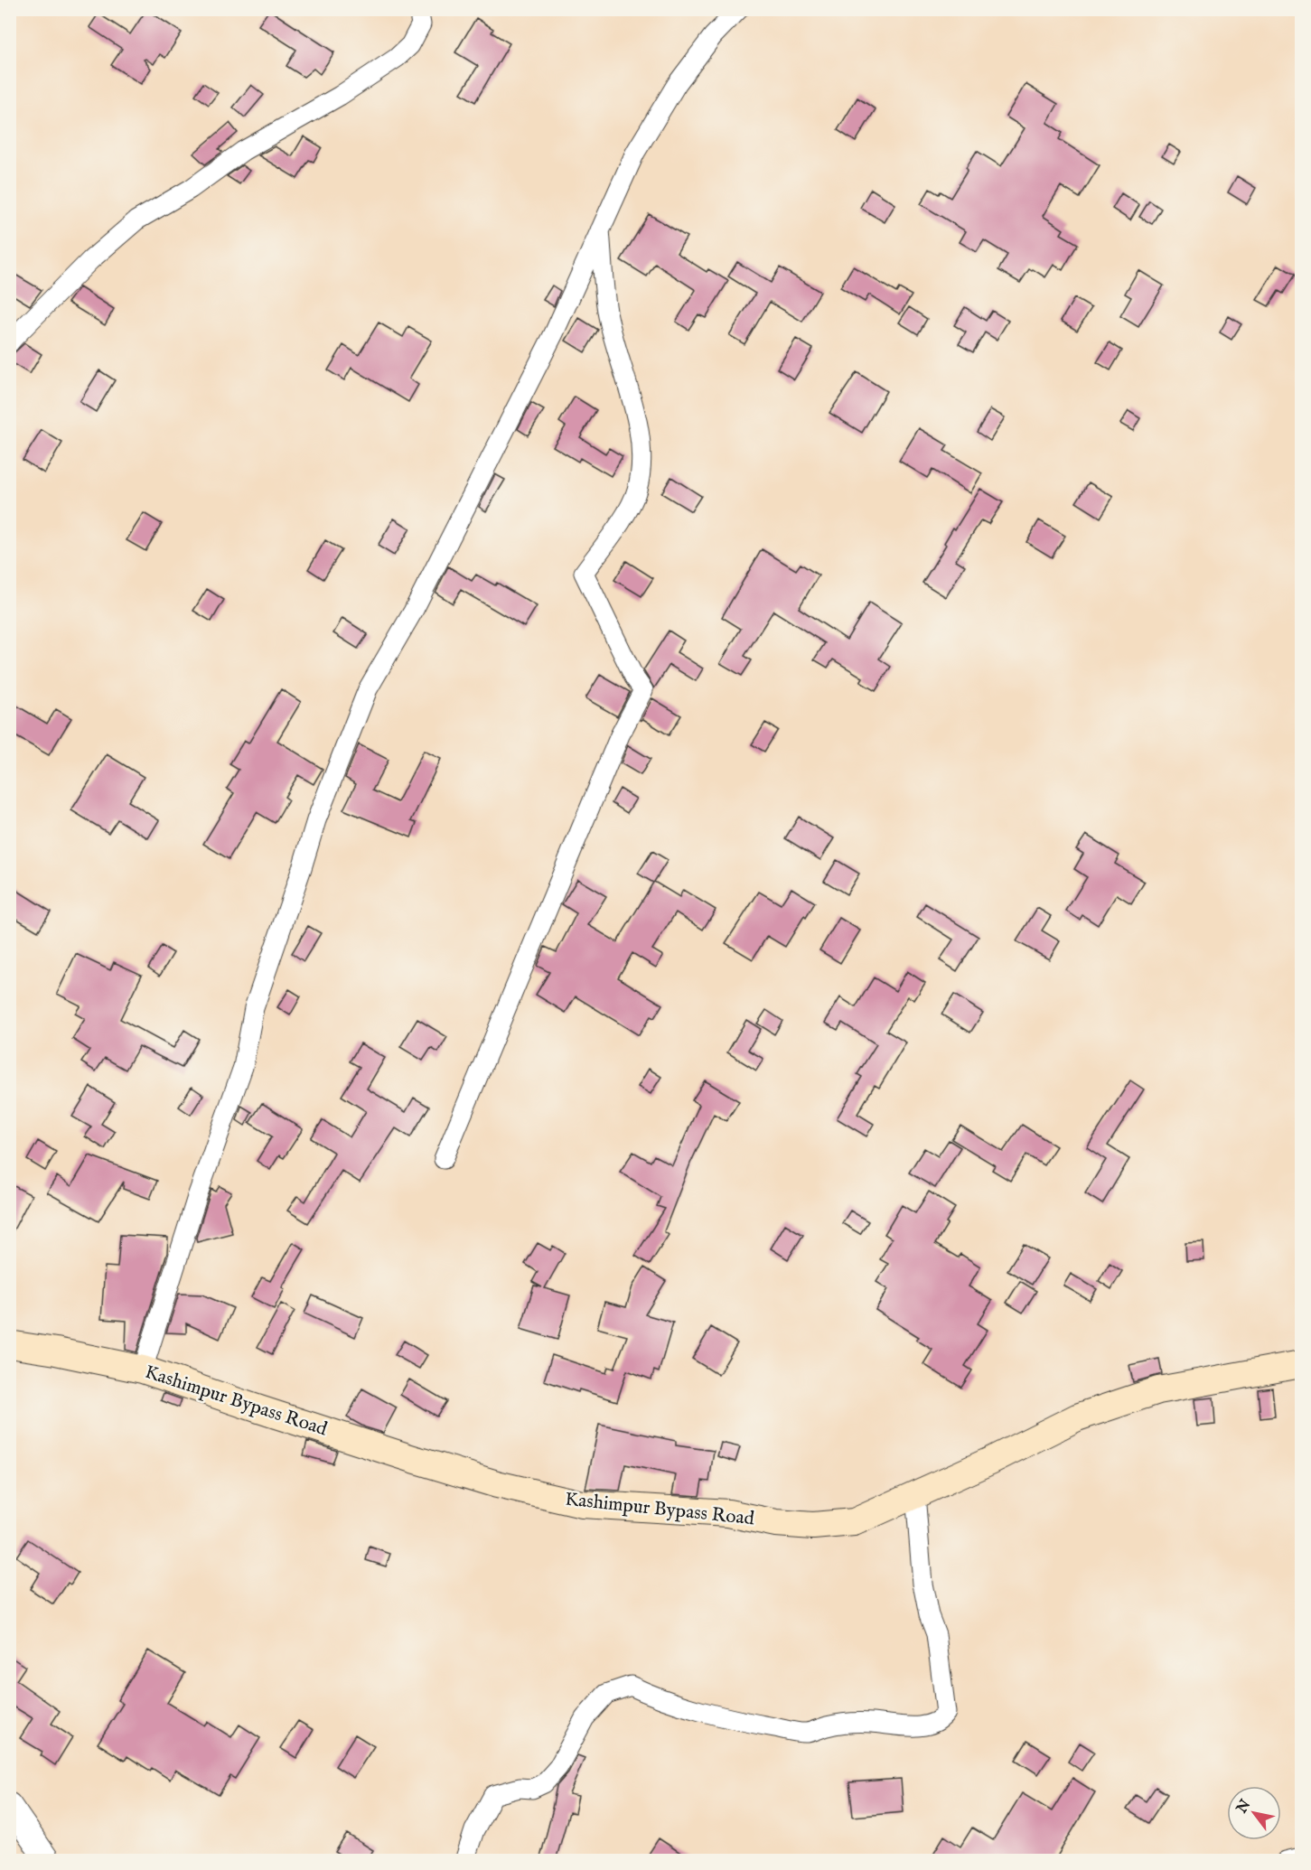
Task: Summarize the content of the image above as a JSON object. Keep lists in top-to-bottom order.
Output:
{
  "streets": {
    "main road": ["Kashimpur Bypass Road"]
  },
  "north": "top left"
}
